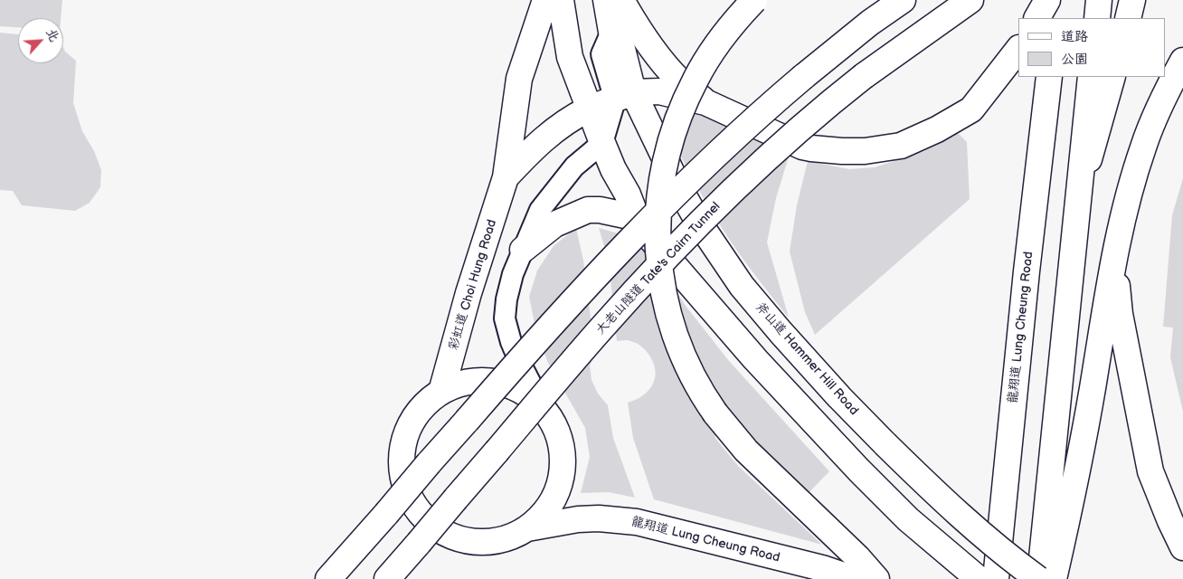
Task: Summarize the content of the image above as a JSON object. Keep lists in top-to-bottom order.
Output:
{
  "streets": {
    "main road": [
      "大老山隧道 Tate's Cairn Tunnel",
      "彩虹道 Choi Hung Road",
      "龍翔道 Lung Cheung Road",
      "斧山道 Hammer Hill Road"
    ]
  },
  "crossings": [
    ["彩虹道 Choi Hung Road", "龍翔道 Lung Cheung Road"],
    ["彩虹道 Choi Hung Road", "斧山道 Hammer Hill Road"]
  ],
  "legend": ["道路", "公園"],
  "north": "top right"
}
